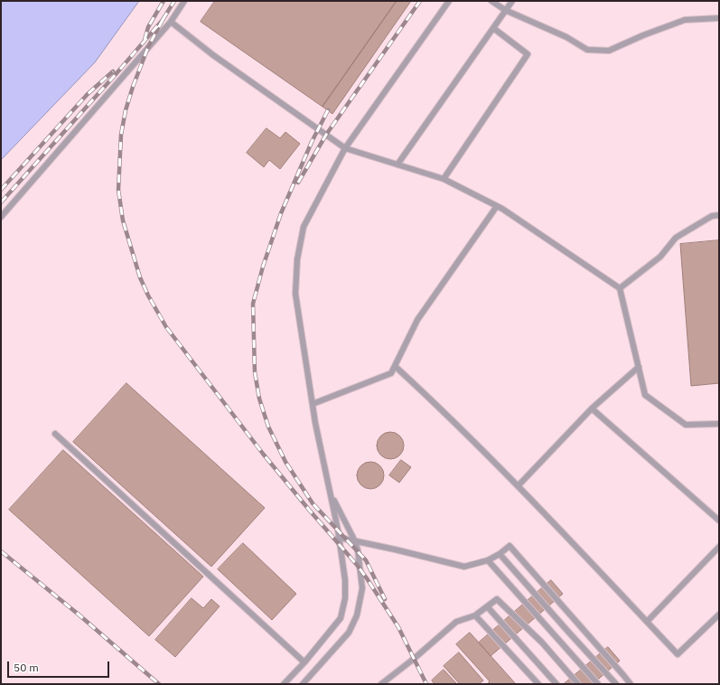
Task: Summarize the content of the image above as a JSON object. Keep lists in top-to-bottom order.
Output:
{
  "scale_bar": "50 m"
}
